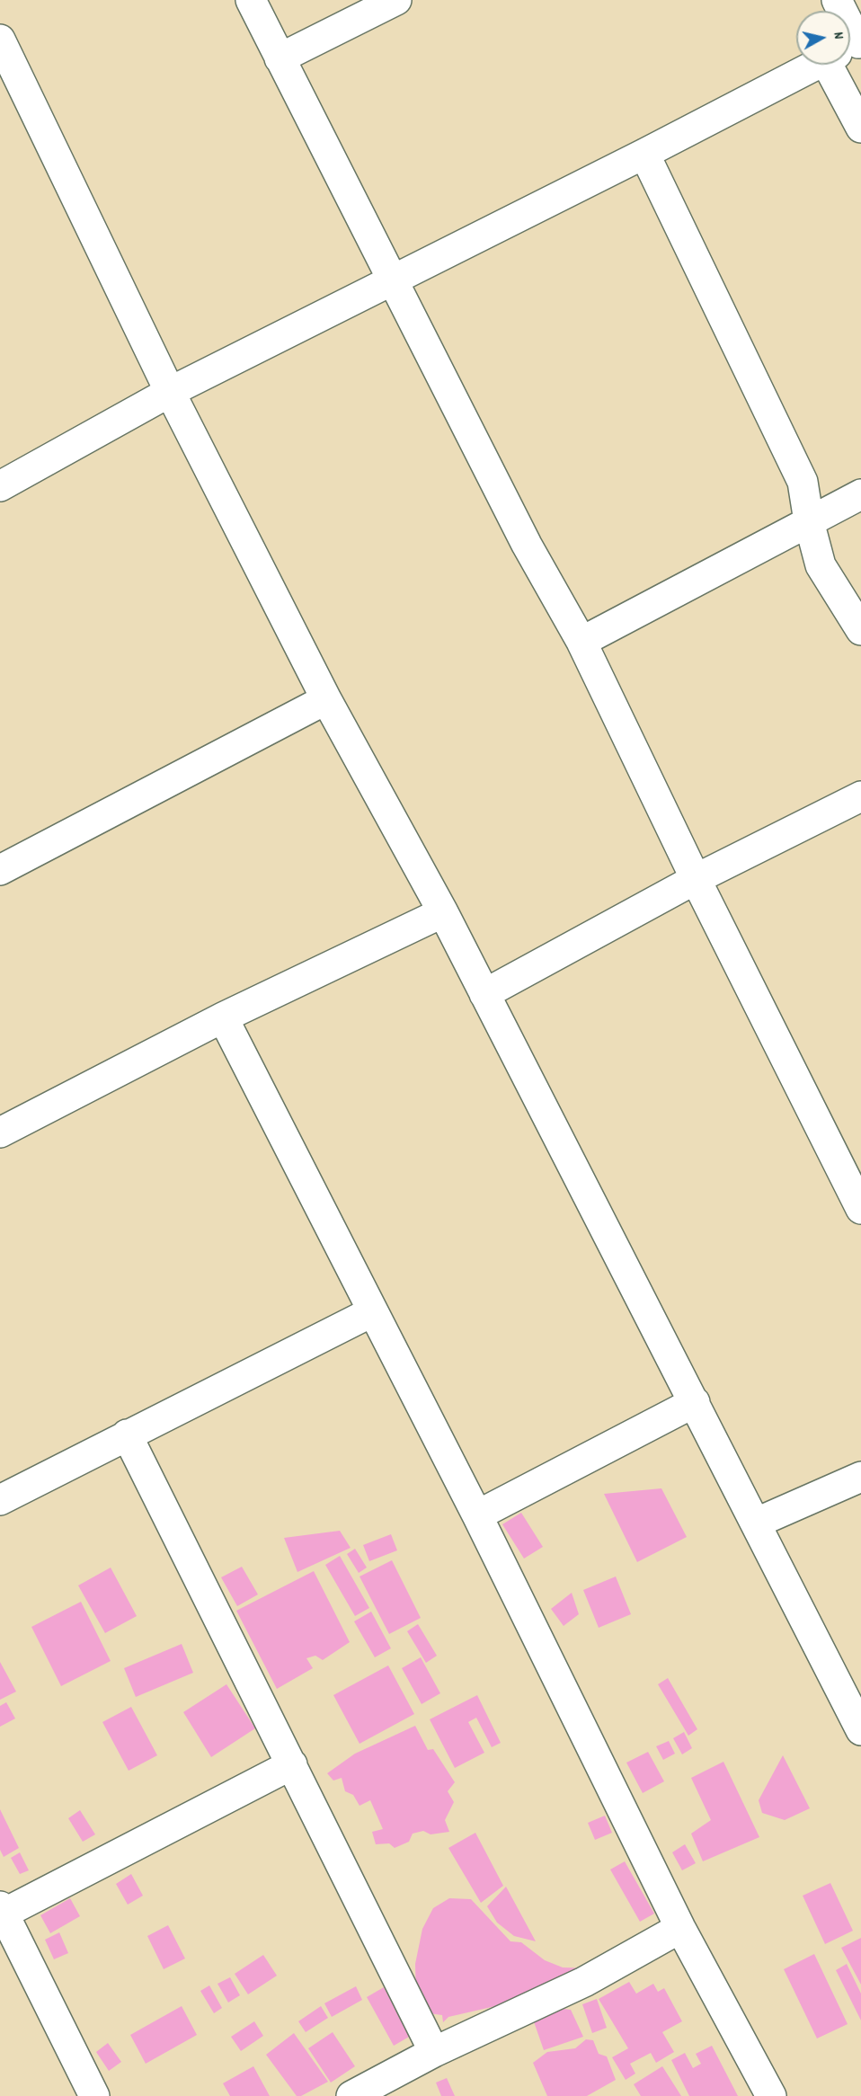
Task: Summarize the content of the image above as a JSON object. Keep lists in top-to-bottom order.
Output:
{
  "north": "right"
}
